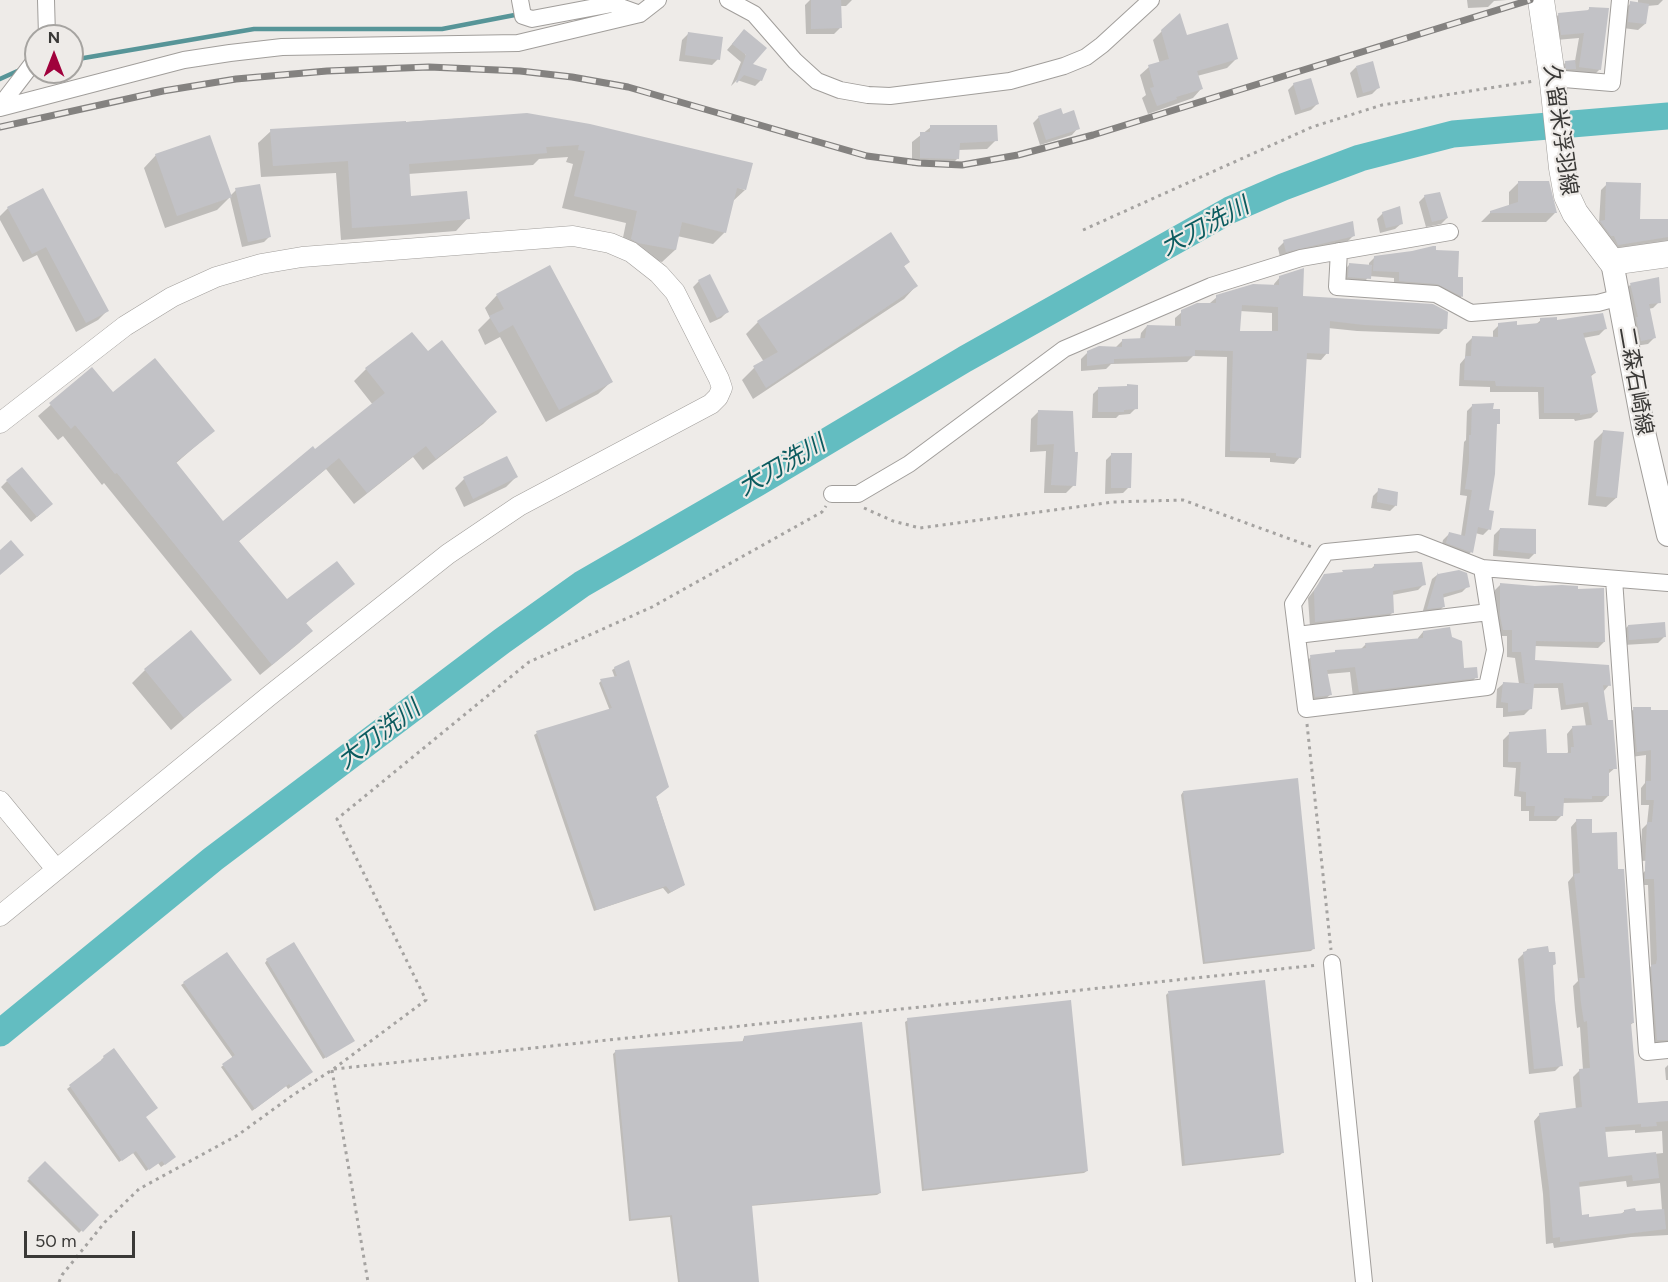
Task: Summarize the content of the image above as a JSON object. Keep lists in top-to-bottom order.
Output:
{
  "streets": {
    "main road": ["久留米浮羽線", "二森石崎線"]
  },
  "crossings": [
    ["久留米浮羽線", "二森石崎線"]
  ],
  "water": ["大刀洗川"],
  "scale_bar": "50 m",
  "north": "top"
}
